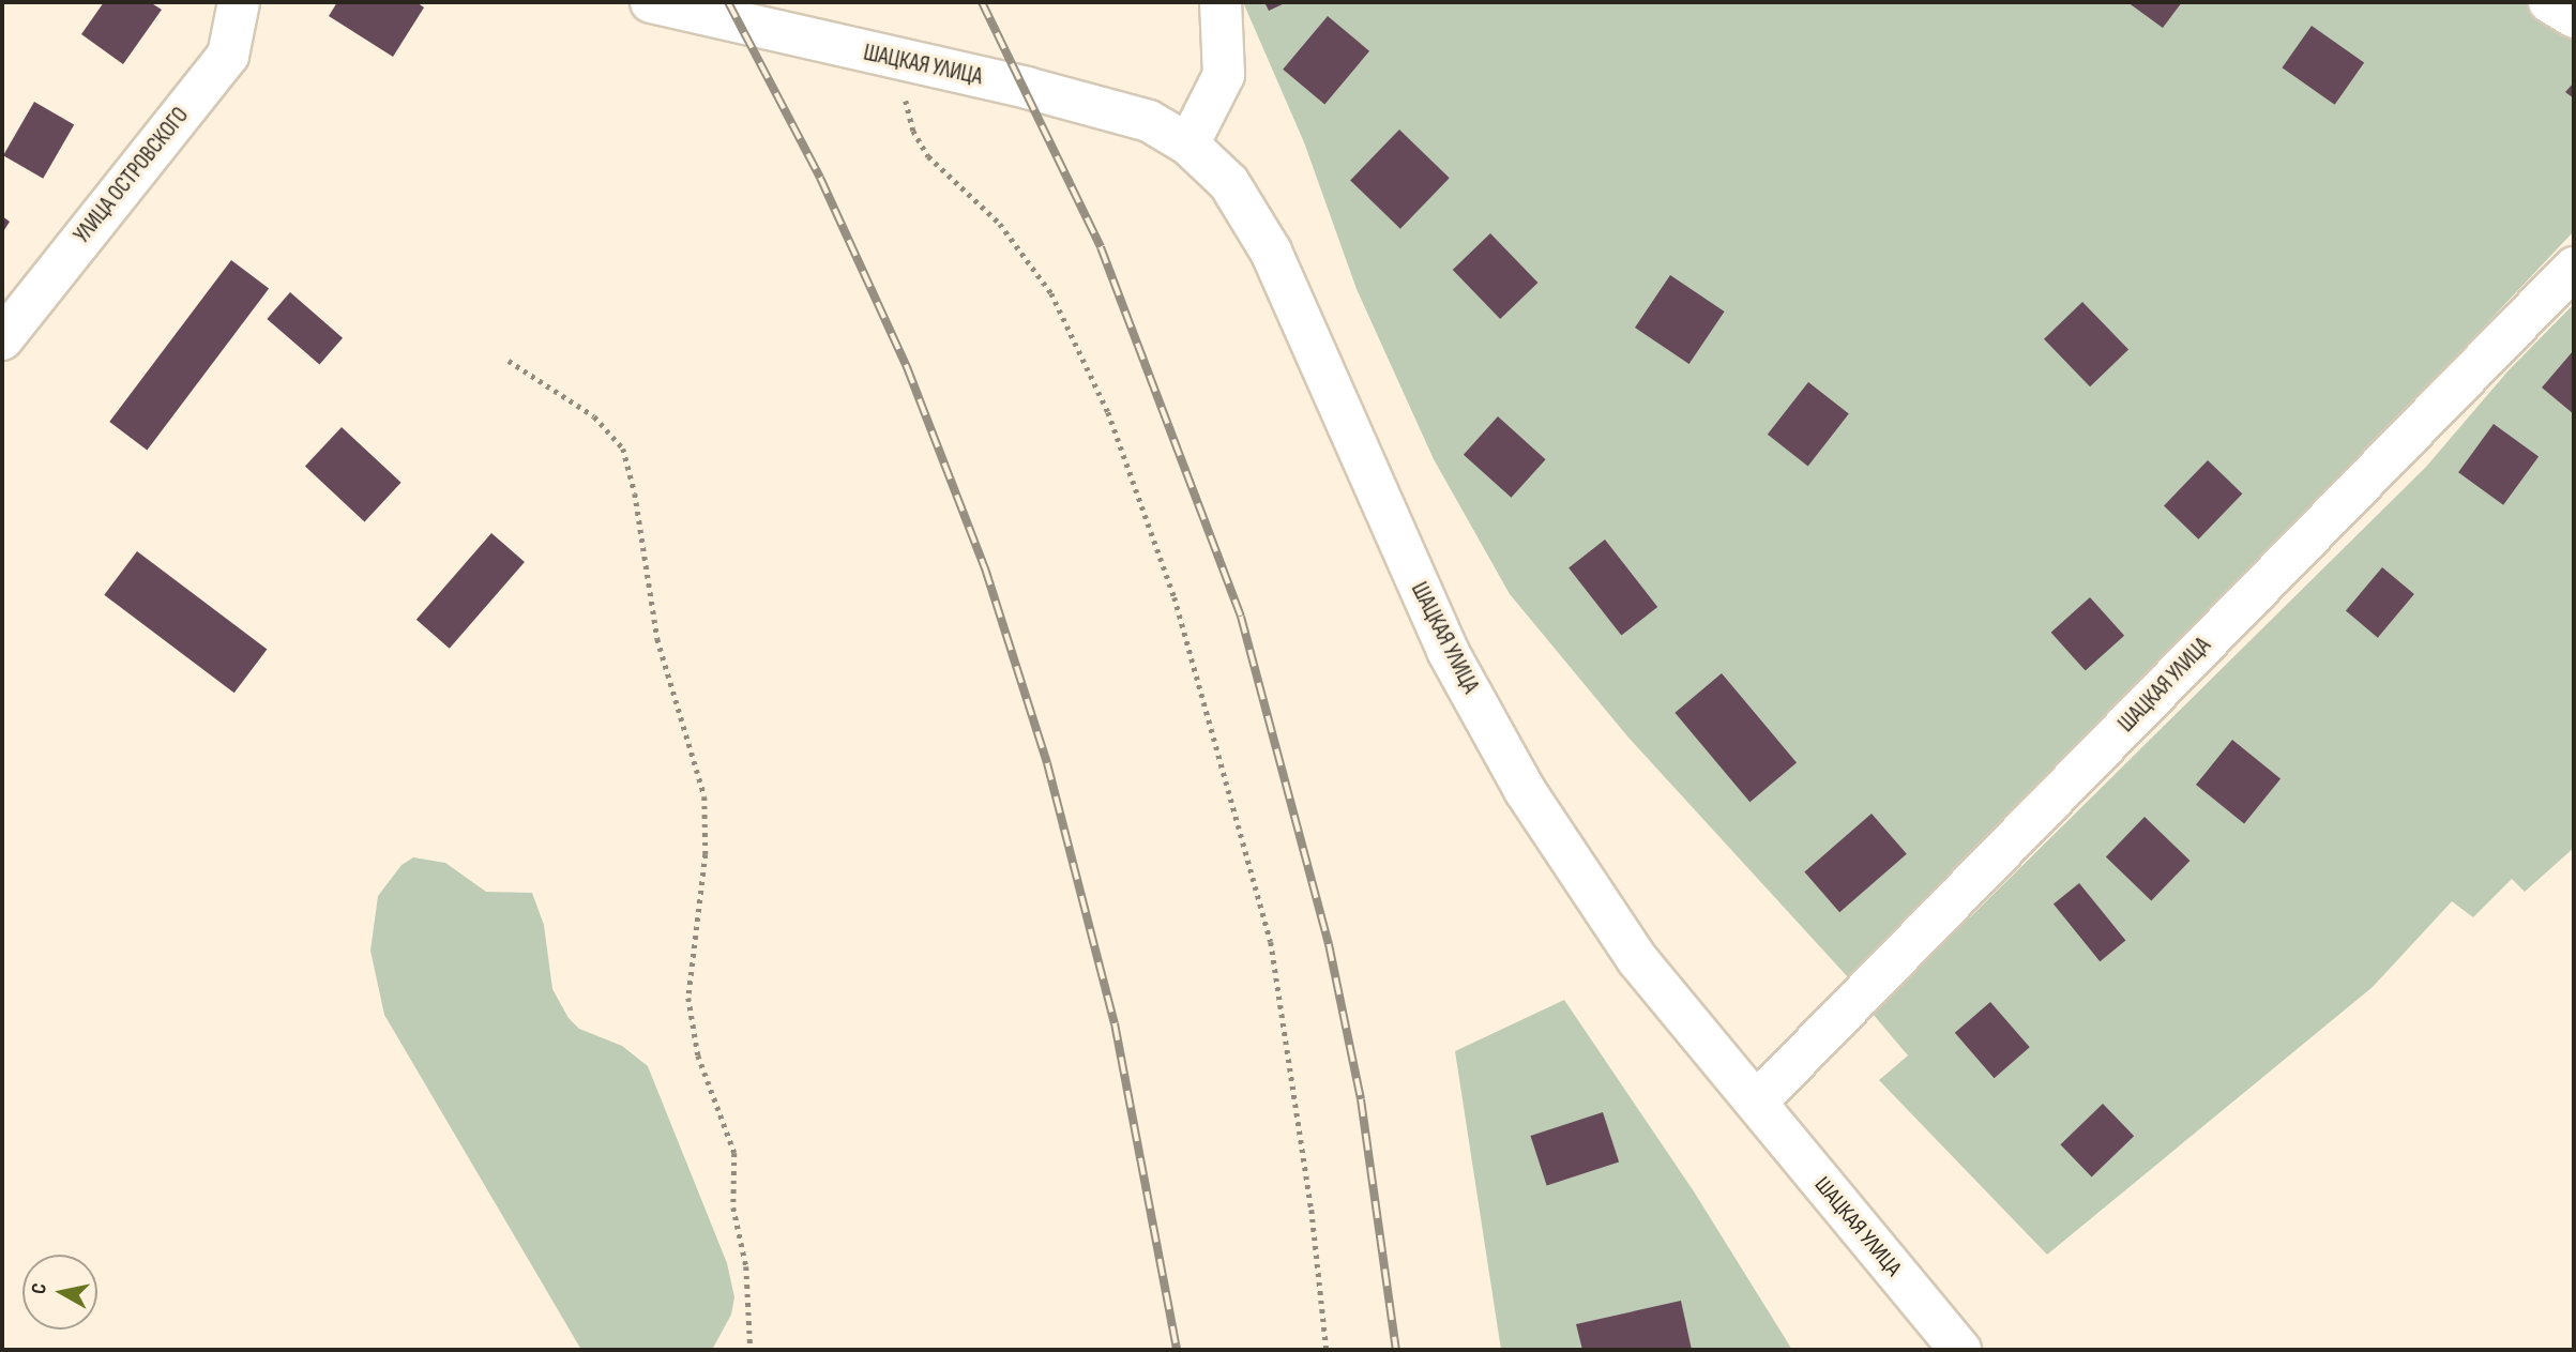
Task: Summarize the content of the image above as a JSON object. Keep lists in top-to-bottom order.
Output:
{
  "streets": {
    "main road": ["ШАЦКАЯ УЛИЦА", "УЛИЦА ОСТРОВСКОГО"]
  },
  "north": "left"
}
